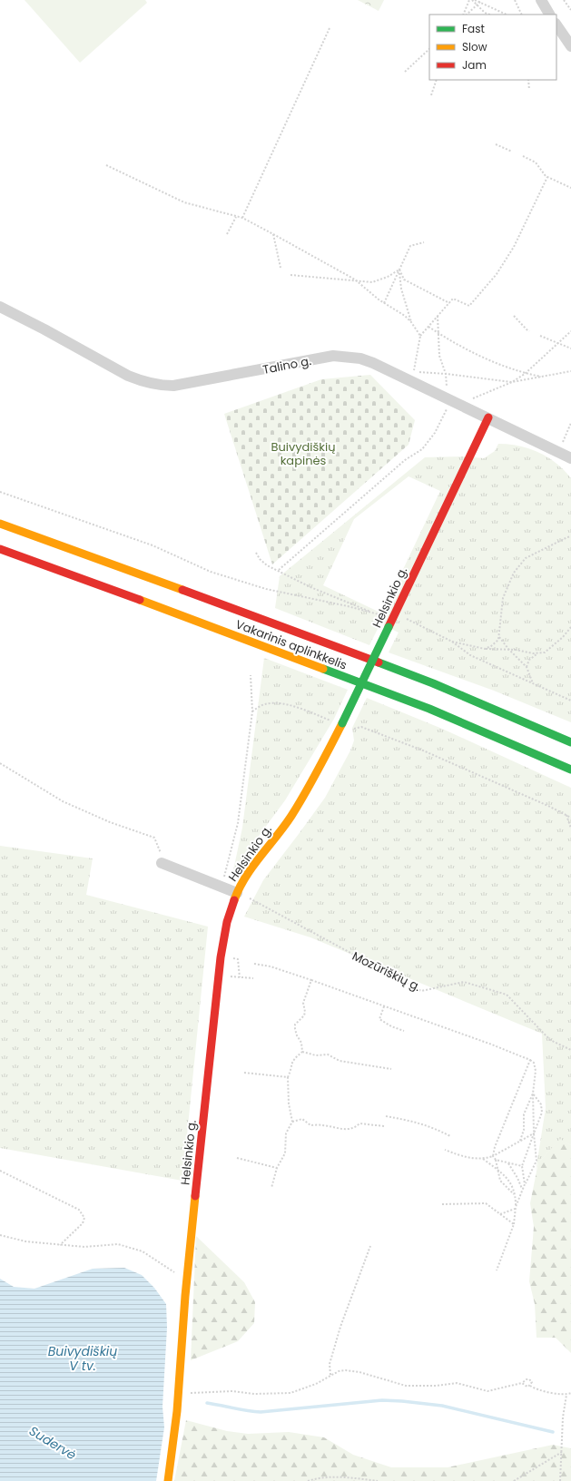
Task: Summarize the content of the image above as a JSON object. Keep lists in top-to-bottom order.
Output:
{
  "streets": {
    "main road": ["Helsinkio g.", "Vakarinis aplinkkelis"],
    "street": ["Talino g."],
    "path": ["Mozūriškių g."]
  },
  "crossings": [
    ["Talino g.", "Helsinkio g."],
    ["Helsinkio g.", "Mozūriškių g."]
  ],
  "water": ["Buivydiškių V tv.", "Sudervė"],
  "parks": ["Buivydiškių kapinės"],
  "legend": ["Fast", "Slow", "Jam"]
}
